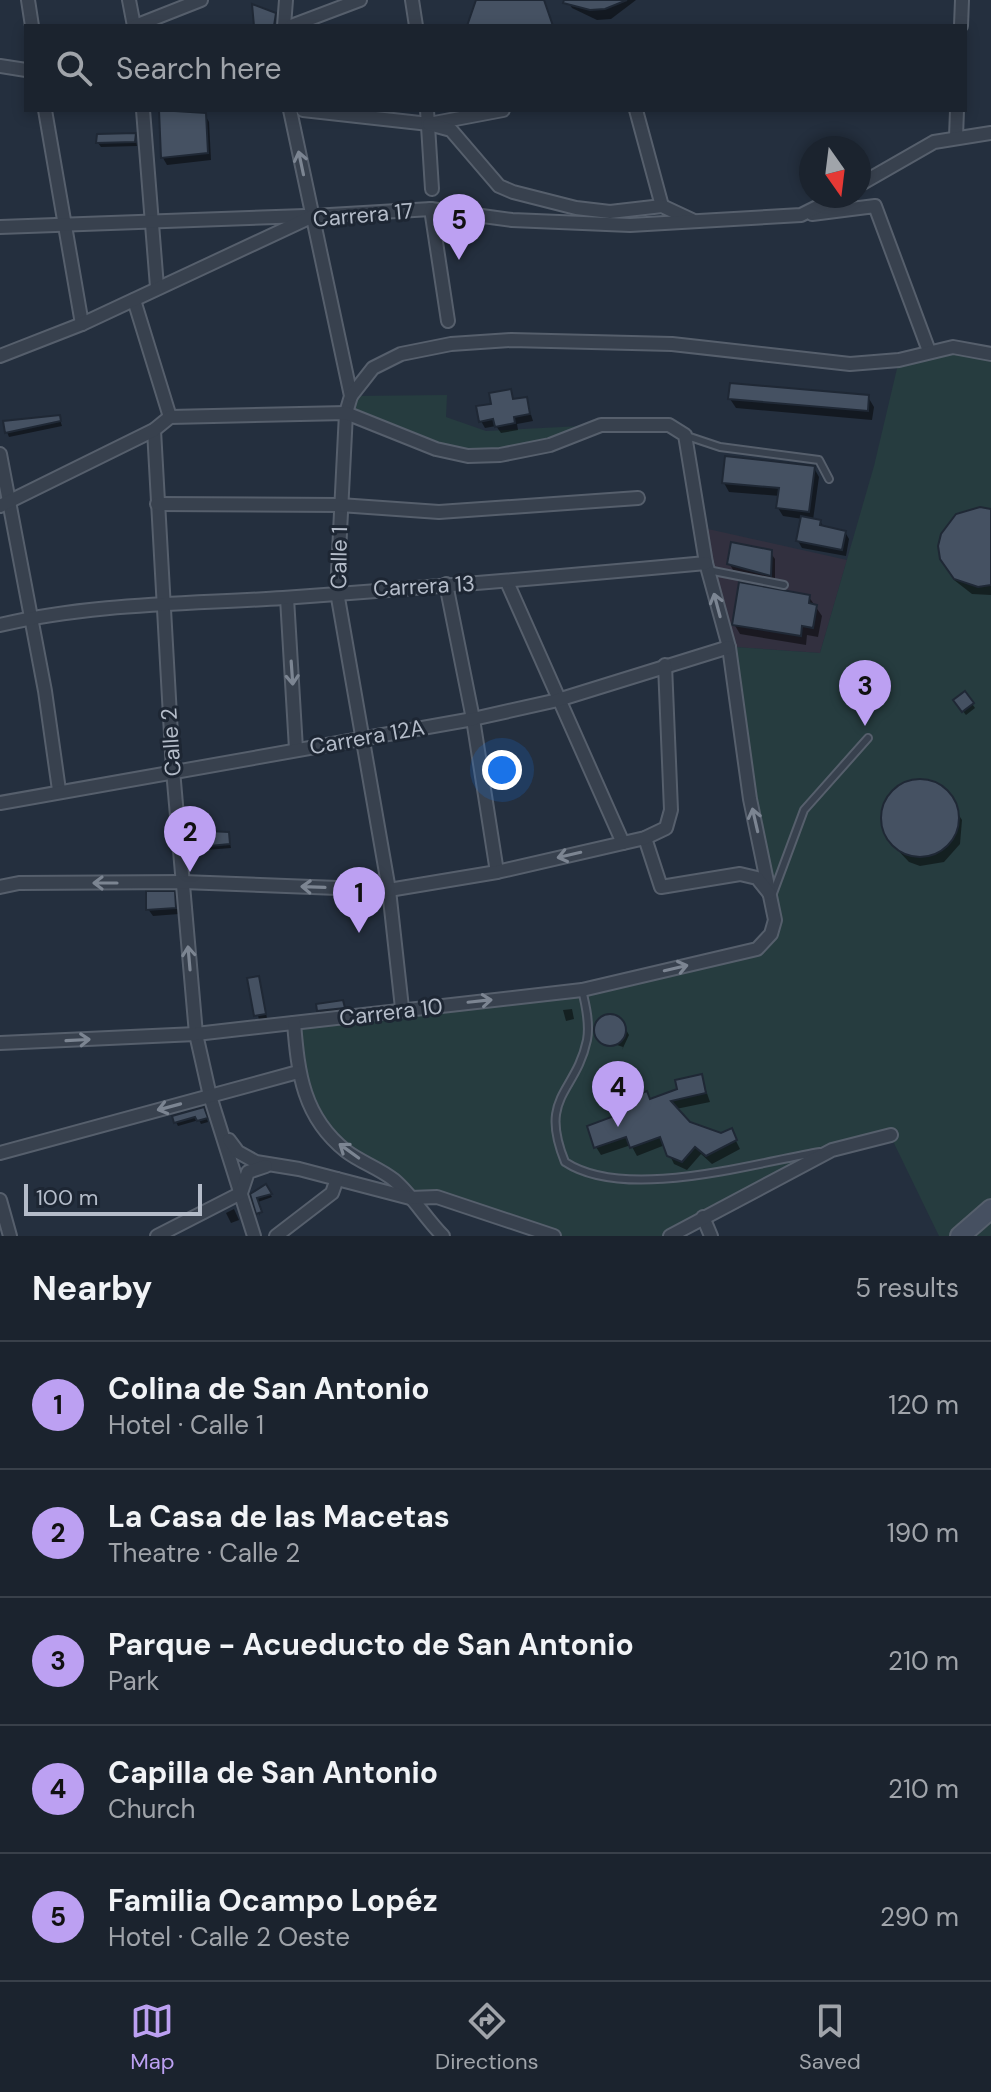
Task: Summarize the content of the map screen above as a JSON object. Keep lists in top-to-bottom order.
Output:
{
  "streets": {
    "street": [
      "Carrera 17",
      "Calle 1",
      "Carrera 13",
      "Carrera 12A",
      "Calle 2",
      "Carrera 10"
    ]
  },
  "crossings": [
    ["Carrera 17", "Calle 1"],
    ["Calle 1", "Carrera 13"],
    ["Calle 1", "Carrera 12A"],
    ["Calle 1", "Carrera 10"],
    ["Carrera 13", "Calle 2"],
    ["Carrera 12A", "Calle 2"],
    ["Calle 2", "Carrera 10"]
  ],
  "scale_bar": "100 m",
  "north": "bottom",
  "page": {
    "search": "Search here",
    "pins": [
      "5",
      "3",
      "2",
      "1",
      "4"
    ],
    "scale": "100 m",
    "heading": ["Nearby", "5 results"],
    "list": [
      {
        "mark": "1",
        "name": "Colina de San Antonio",
        "note": "Hotel · Calle 1",
        "value": "120 m"
      },
      {
        "mark": "2",
        "name": "La Casa de las Macetas",
        "note": "Theatre · Calle 2",
        "value": "190 m"
      },
      {
        "mark": "3",
        "name": "Parque - Acueducto de San Antonio",
        "note": "Park",
        "value": "210 m"
      },
      {
        "mark": "4",
        "name": "Capilla de San Antonio",
        "note": "Church",
        "value": "210 m"
      },
      {
        "mark": "5",
        "name": "Familia Ocampo Lopéz",
        "note": "Hotel · Calle 2 Oeste",
        "value": "290 m"
      }
    ],
    "nav": ["Map", "Directions", "Saved"]
  }
}
